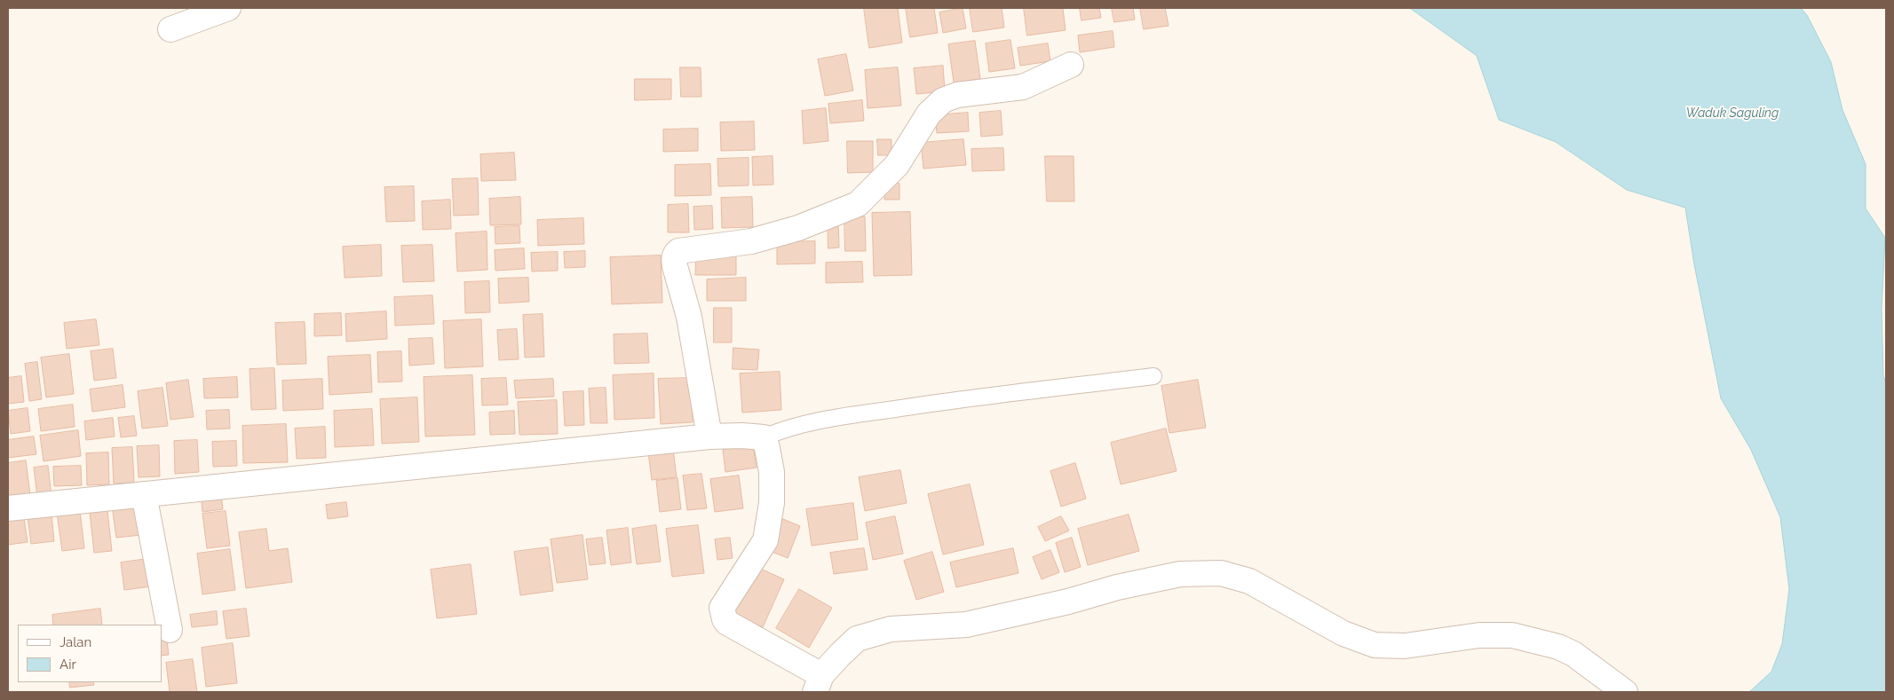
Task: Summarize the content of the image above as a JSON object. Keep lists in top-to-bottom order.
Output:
{
  "water": ["Waduk Saguling"],
  "legend": ["Jalan", "Air"]
}
